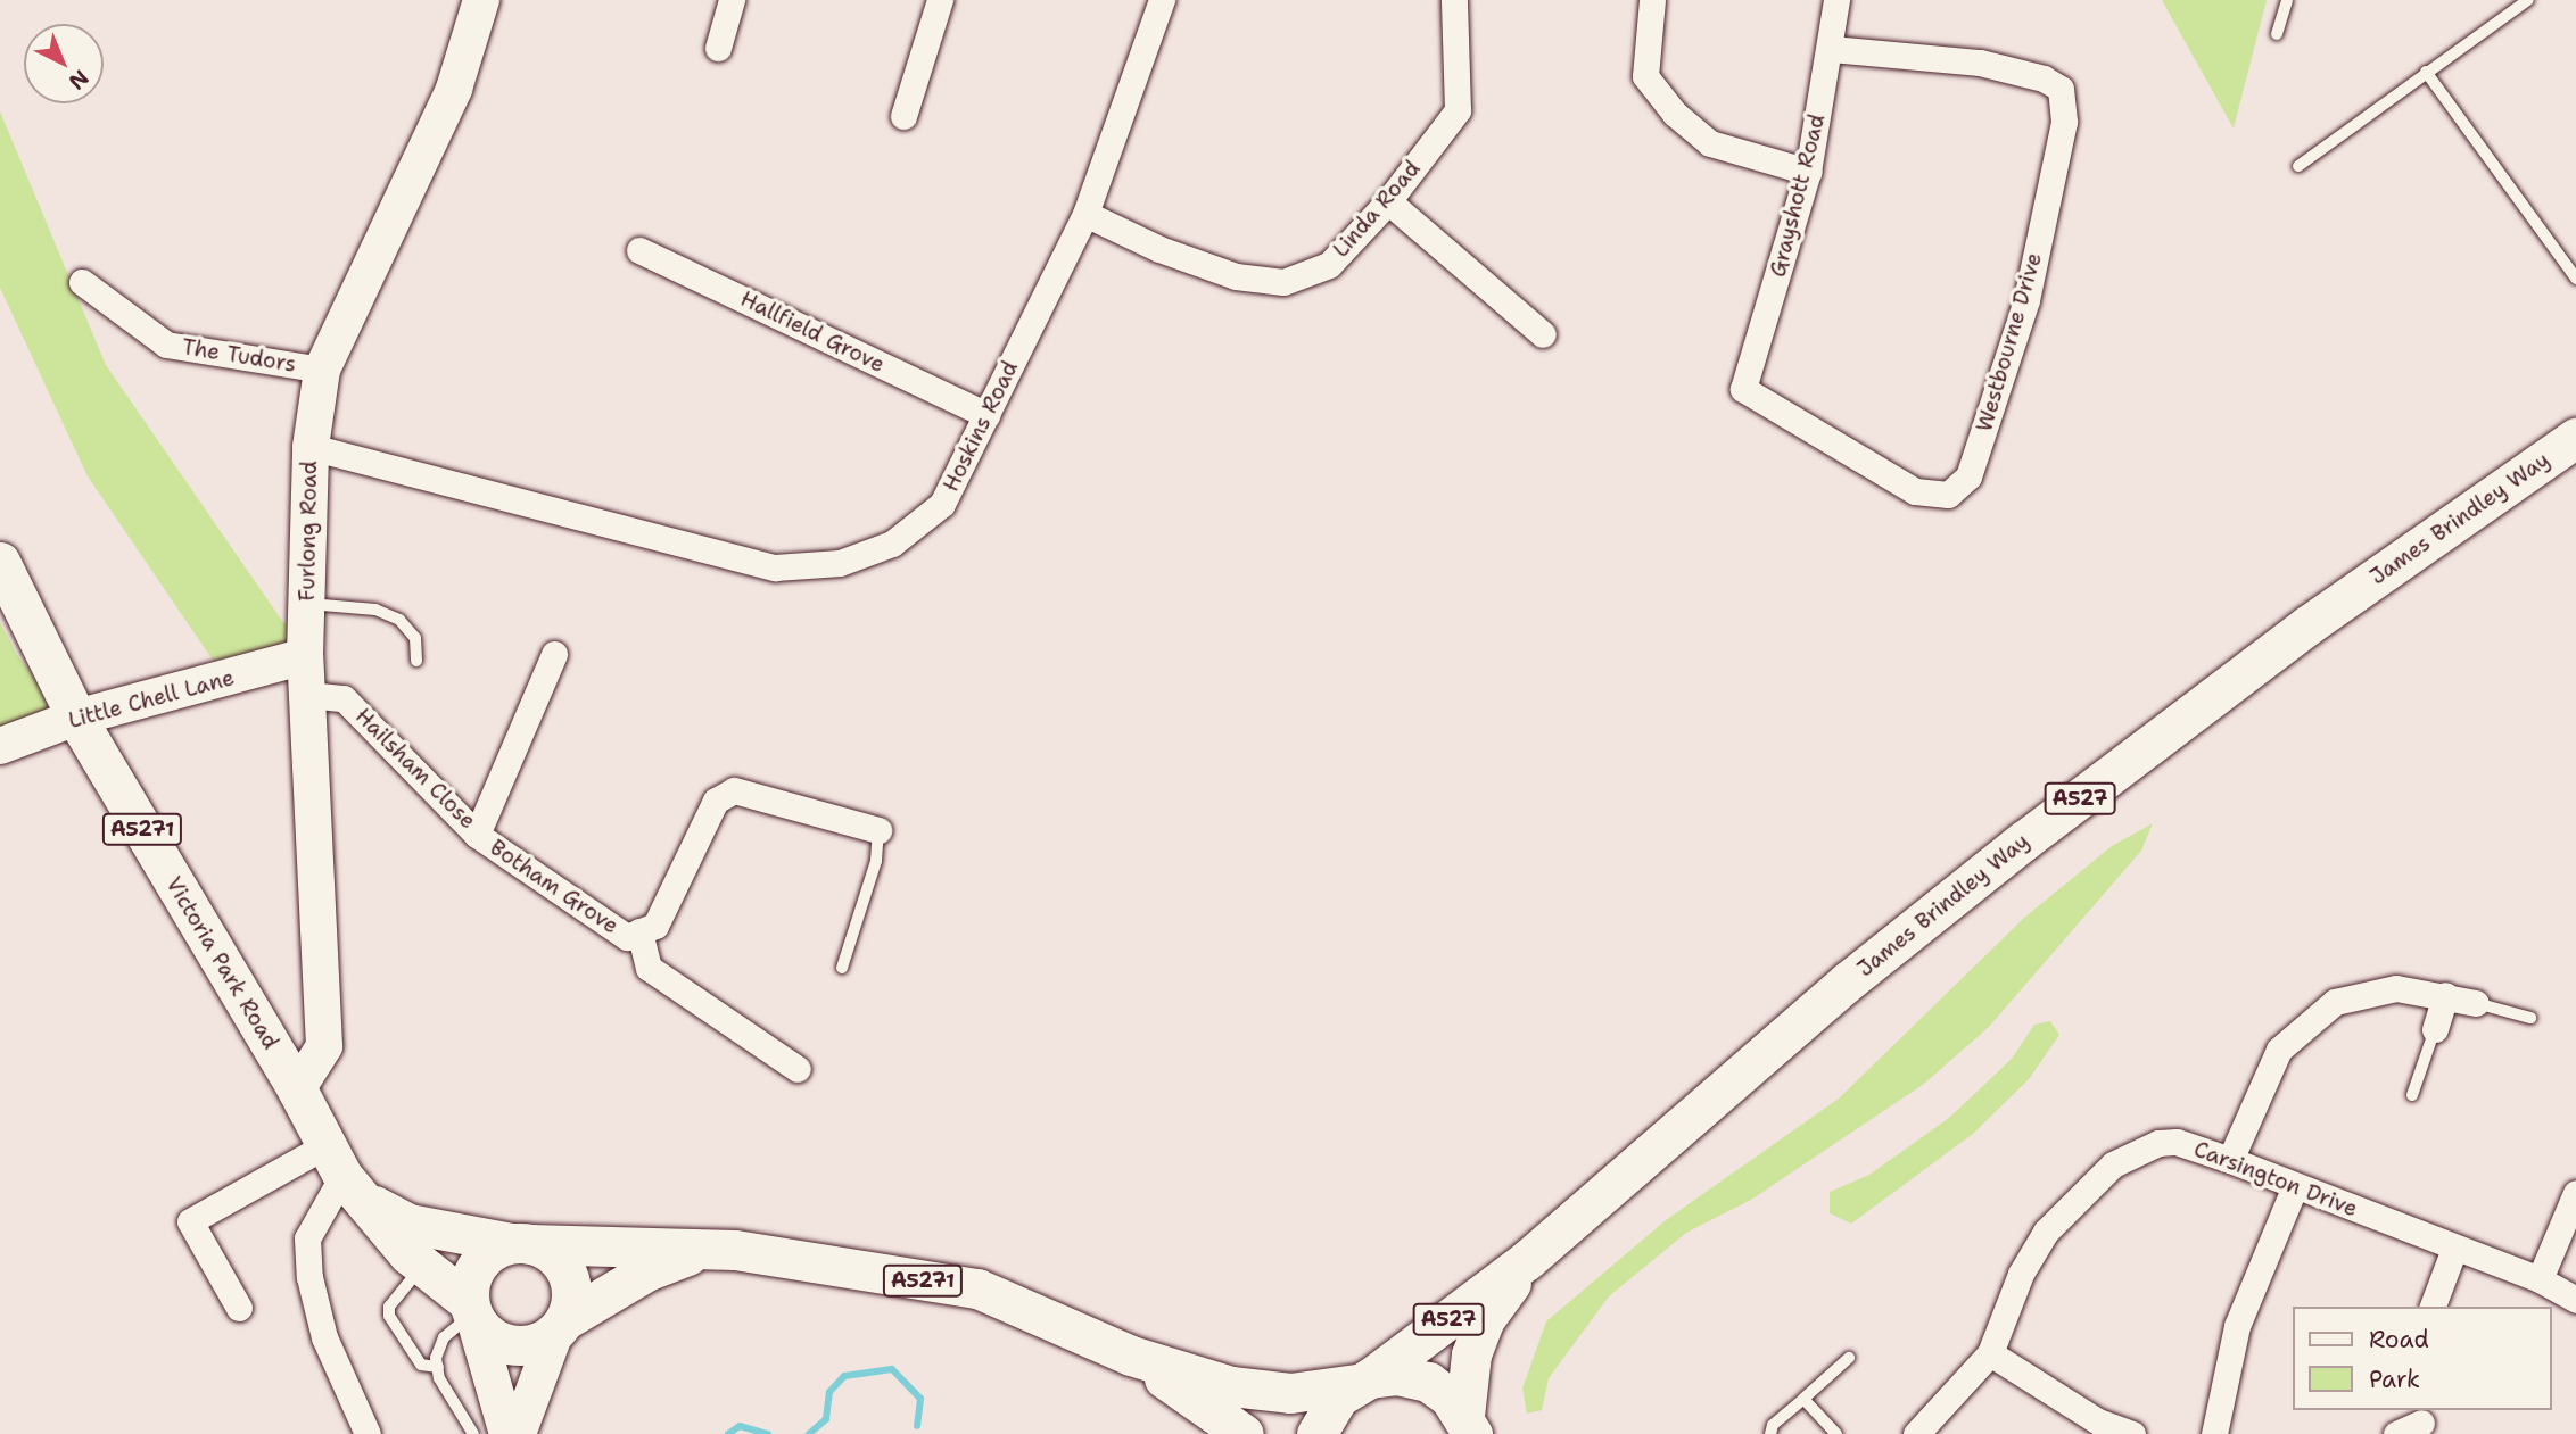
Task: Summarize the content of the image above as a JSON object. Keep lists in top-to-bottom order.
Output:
{
  "streets": {
    "main road": [
      "James Brindley Way",
      "A527",
      "A5271",
      "Victoria Park Road"
    ],
    "street": [
      "Grayshott Road",
      "Linda Road",
      "Hallfield Grove",
      "Westbourne Drive",
      "The Tudors",
      "Hoskins Road",
      "Furlong Road",
      "Little Chell Lane",
      "Hailsham Close",
      "Botham Grove",
      "Carsington Drive"
    ]
  },
  "crossings": [
    ["Grayshott Road", "Westbourne Drive"],
    ["Linda Road", "Hoskins Road"],
    ["Hallfield Grove", "Hoskins Road"],
    ["The Tudors", "Furlong Road"],
    ["Hoskins Road", "Furlong Road"],
    ["James Brindley Way", "A527"],
    ["James Brindley Way", "A5271"],
    ["Furlong Road", "Little Chell Lane"],
    ["Furlong Road", "Hailsham Close"],
    ["Furlong Road", "Victoria Park Road"],
    ["Little Chell Lane", "Victoria Park Road"],
    ["Hailsham Close", "Botham Grove"],
    ["A527", "A5271"],
    ["A5271", "Victoria Park Road"]
  ],
  "legend": ["Road", "Park"],
  "north": "bottom right"
}
